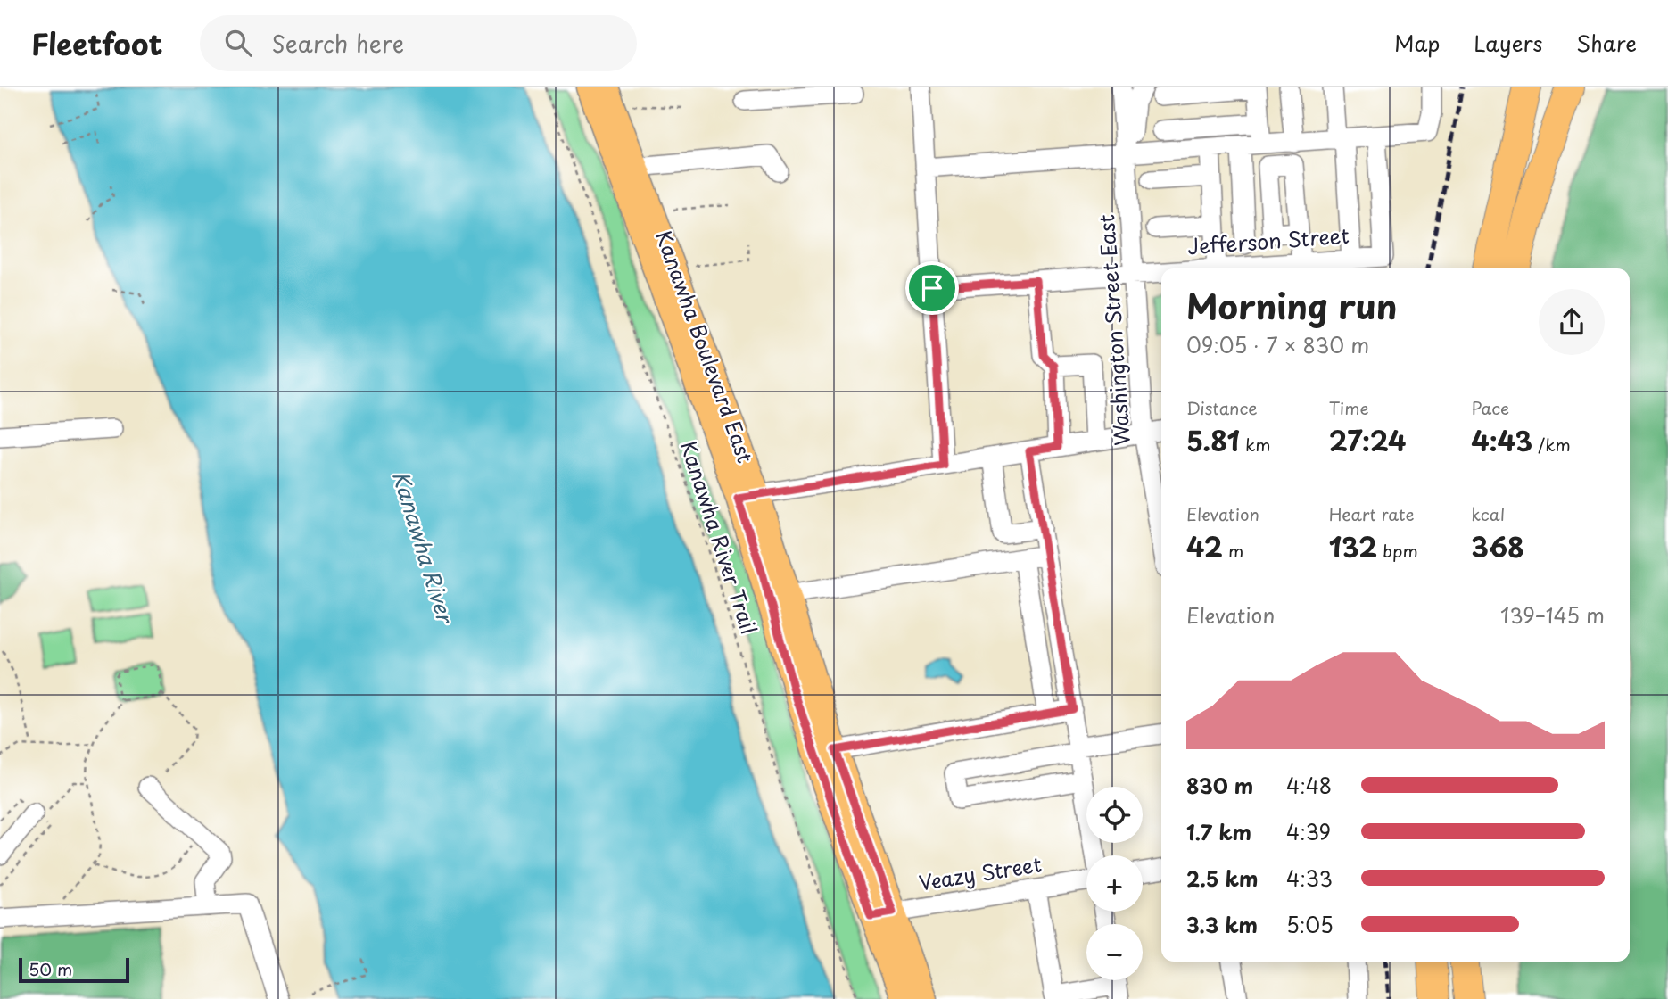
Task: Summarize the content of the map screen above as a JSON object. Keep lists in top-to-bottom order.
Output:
{
  "streets": {
    "main road": ["Kanawha Boulevard East"],
    "street": ["Jefferson Street", "Washington Street East", "Veazy Street"],
    "path": ["Kanawha River Trail"]
  },
  "crossings": [
    ["Jefferson Street", "Washington Street East"],
    ["Kanawha Boulevard East", "Veazy Street"]
  ],
  "water": ["Kanawha River"],
  "scale_bar": "50 m",
  "page": {
    "header": "Fleetfoot",
    "search": "Search here",
    "nav": ["Map", "Layers", "Share"],
    "heading": ["Morning run", "09:05 · 7 × 830 m"],
    "stats": [
      ["Distance", "5.81 km"],
      ["Time", "27:24"],
      ["Pace", "4:43 /km"],
      ["Elevation", "42 m"],
      ["Heart rate", "132 bpm"],
      ["kcal", "368"]
    ],
    "chart": ["Elevation", "139–145 m"],
    "list": [
      {
        "name": "830 m",
        "note": "4:48"
      },
      {
        "name": "1.7 km",
        "note": "4:39"
      },
      {
        "name": "2.5 km",
        "note": "4:33"
      },
      {
        "name": "3.3 km",
        "note": "5:05"
      }
    ],
    "map_buttons": ["+", "−"],
    "scale": "50 m"
  }
}
